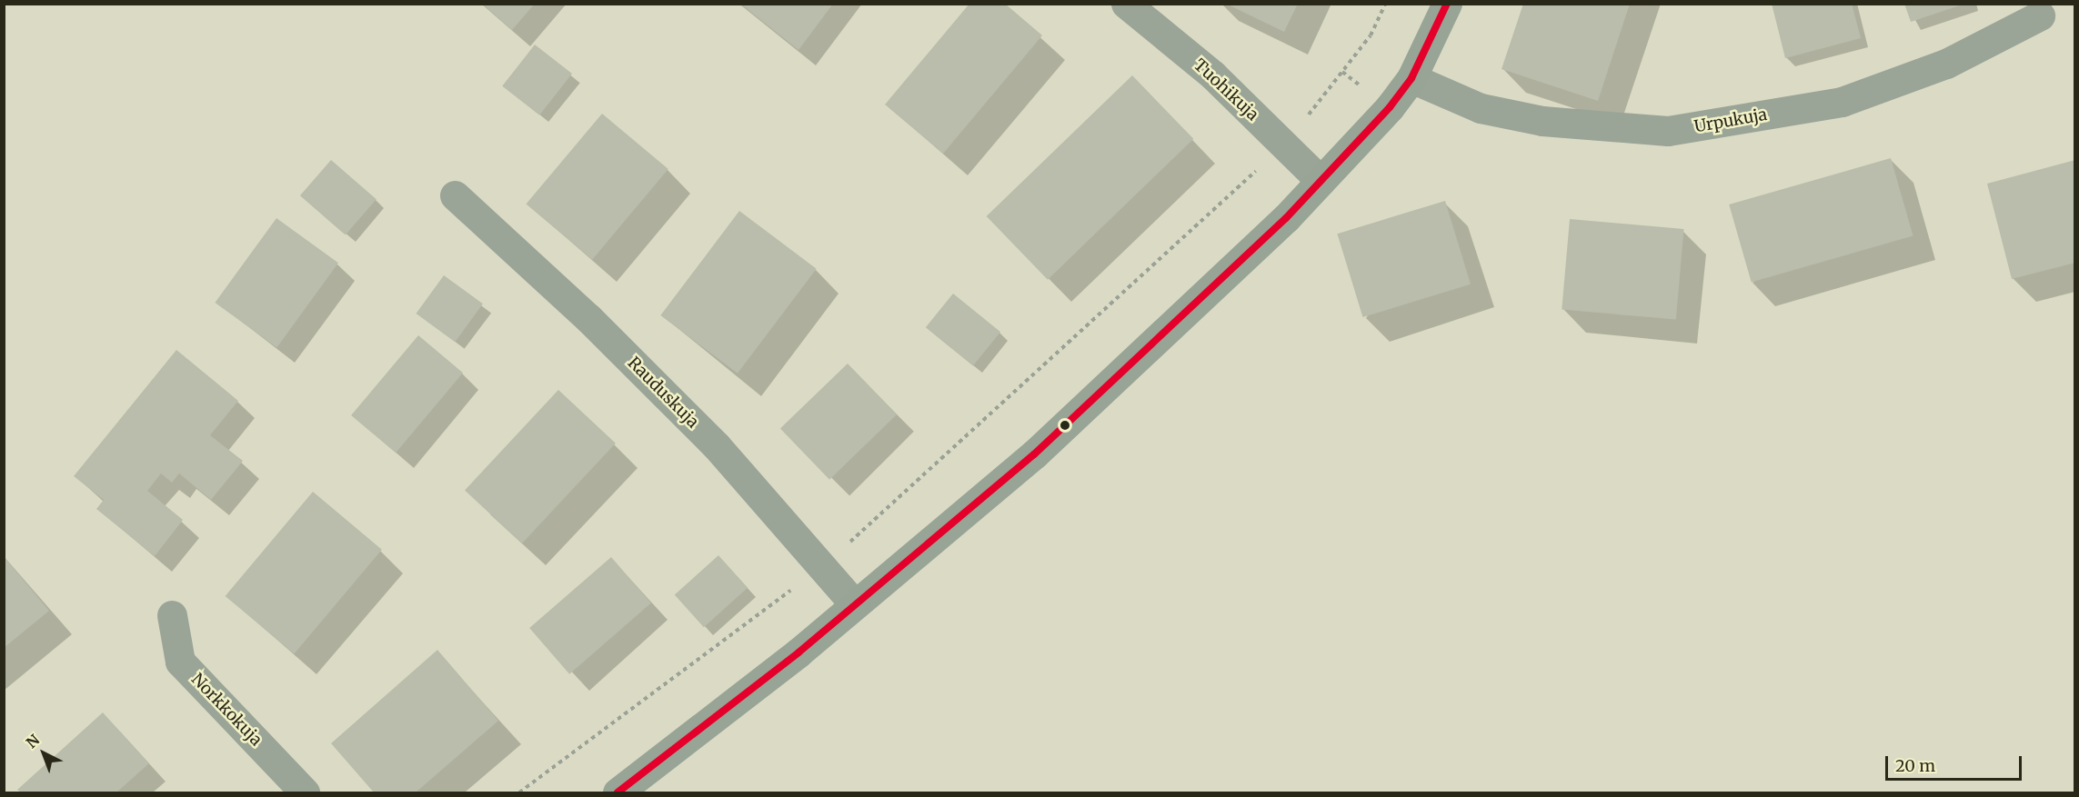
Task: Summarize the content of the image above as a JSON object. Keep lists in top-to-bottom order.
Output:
{
  "streets": {
    "street": [
      "Tuohikuja",
      "Urpukuja",
      "Rauduskuja",
      "Norkkokuja"
    ]
  },
  "scale_bar": "20 m",
  "north": "top left"
}
